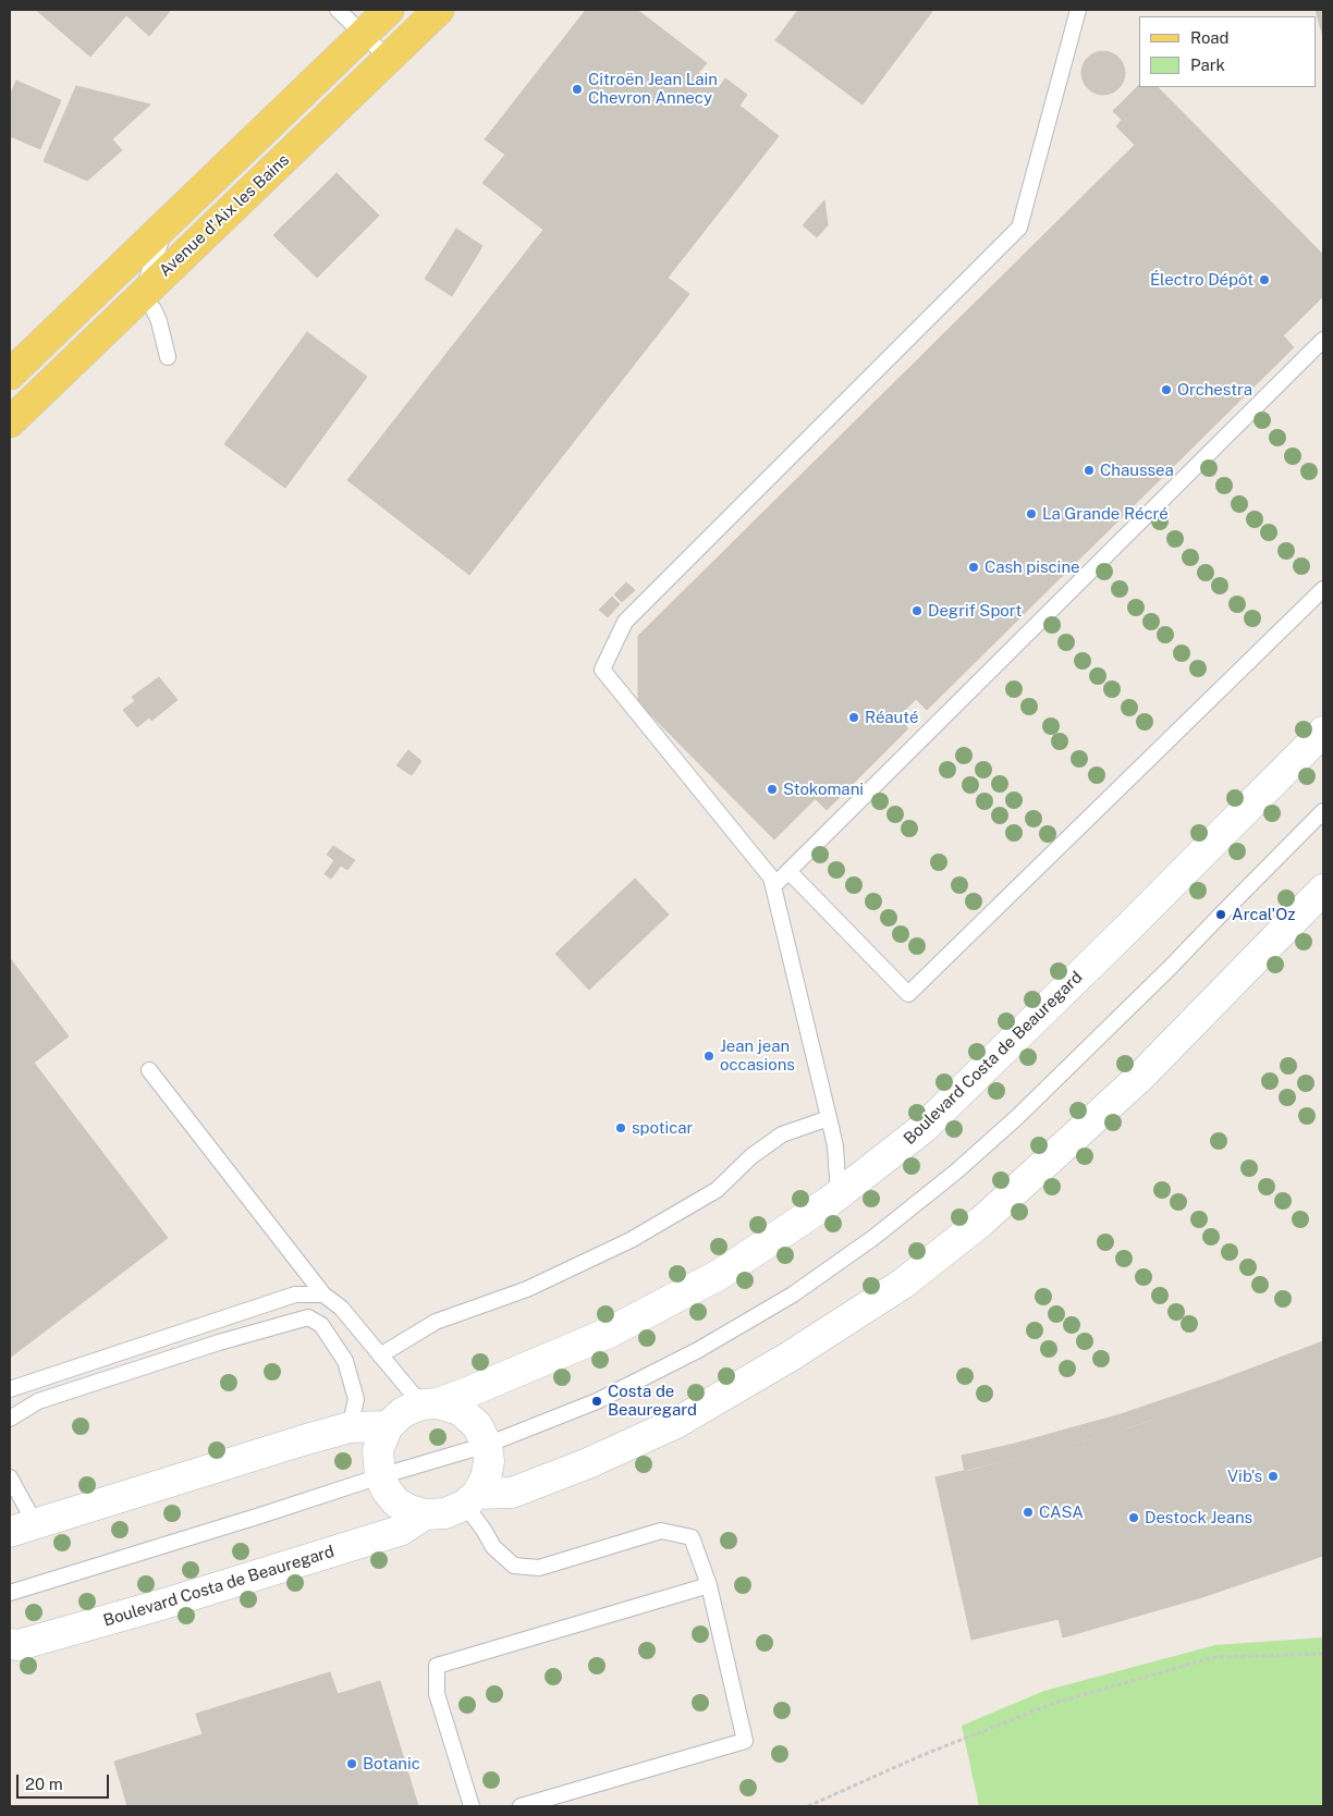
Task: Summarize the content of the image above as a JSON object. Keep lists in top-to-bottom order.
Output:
{
  "streets": {
    "main road": ["Avenue d'Aix les Bains"],
    "street": ["Boulevard Costa de Beauregard"]
  },
  "places": [
    "Citroën Jean Lain Chevron Annecy",
    "Électro Dépôt",
    "Orchestra",
    "Chaussea",
    "La Grande Récré",
    "Cash piscine",
    "Degrif Sport",
    "Réauté",
    "Stokomani",
    "Arcal'Oz",
    "Jean jean occasions",
    "spoticar",
    "Costa de Beauregard",
    "Vib's",
    "CASA",
    "Destock Jeans",
    "Botanic"
  ],
  "legend": ["Road", "Park"],
  "scale_bar": "20 m"
}
